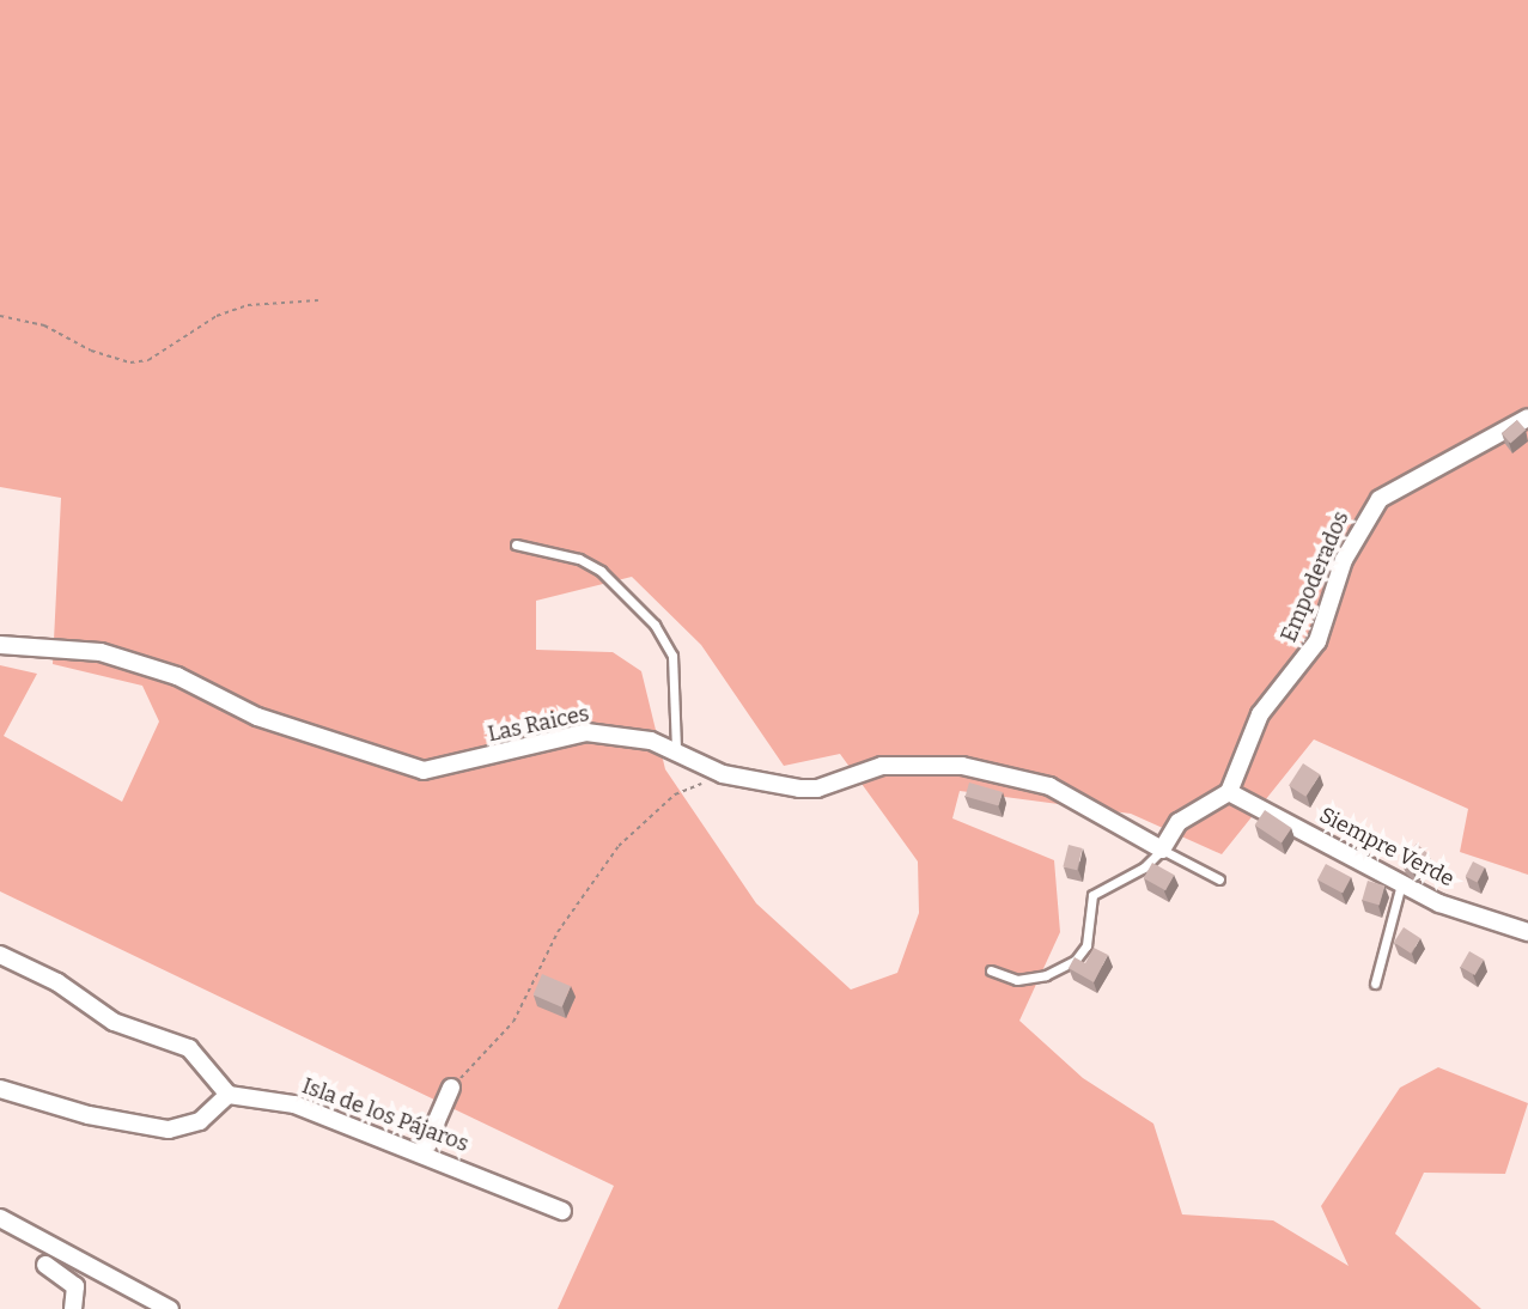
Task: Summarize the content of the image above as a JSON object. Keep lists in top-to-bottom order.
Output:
{
  "streets": {
    "street": [
      "Empoderados",
      "Las Raices",
      "Siempre Verde",
      "Isla de los Pájaros"
    ]
  },
  "crossings": [
    ["Empoderados", "Siempre Verde"]
  ]
}
